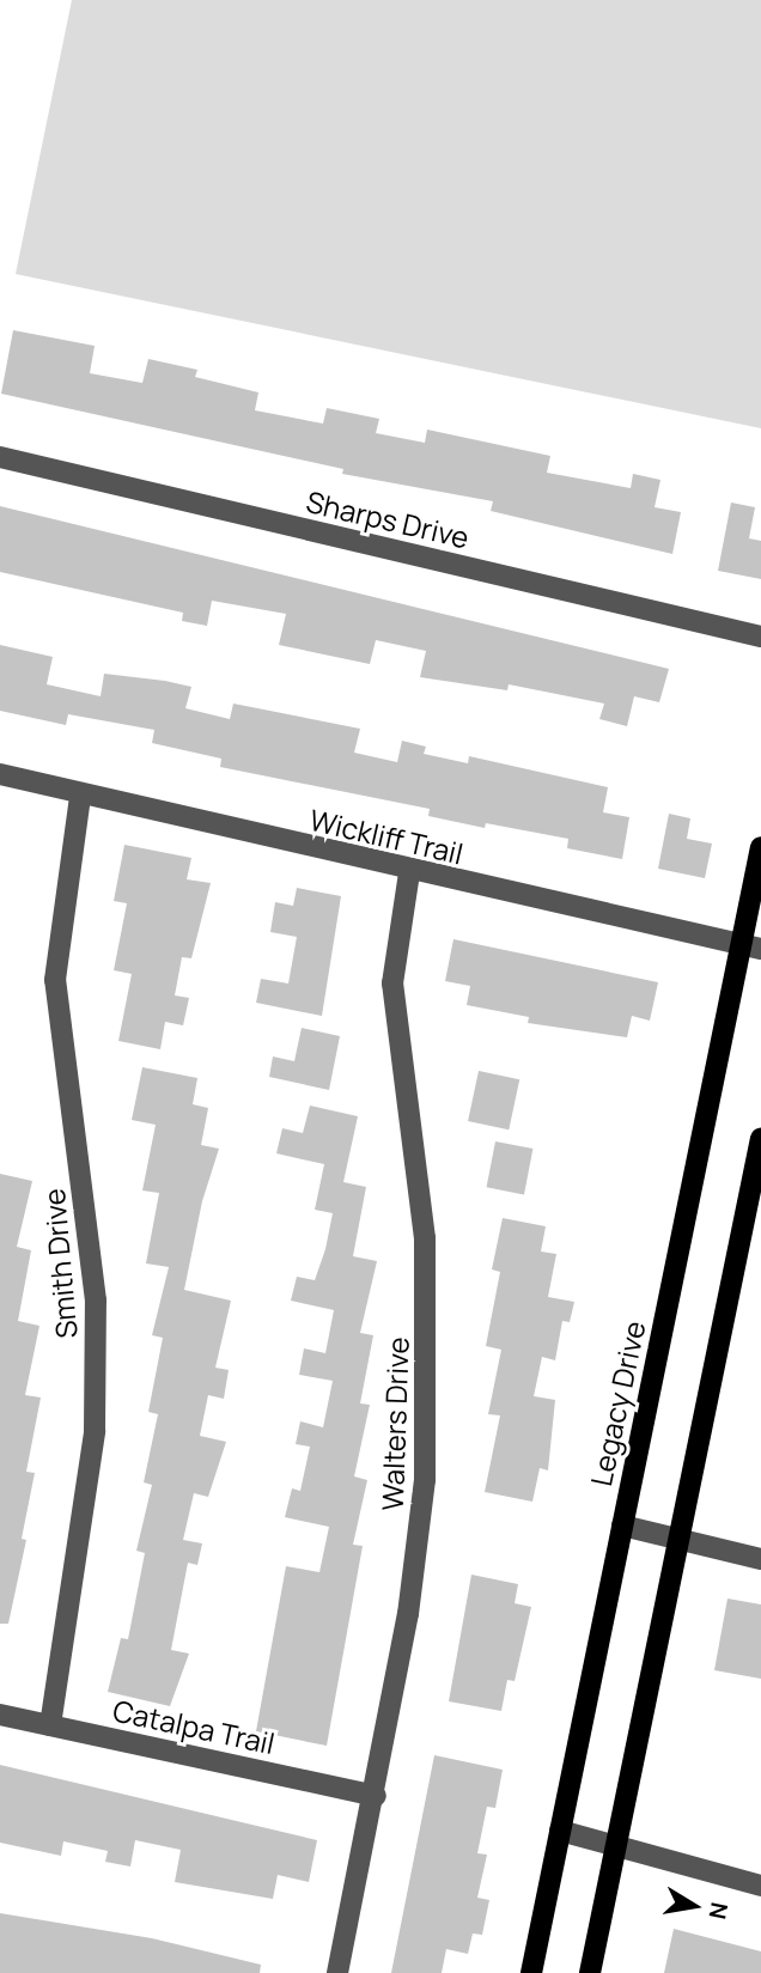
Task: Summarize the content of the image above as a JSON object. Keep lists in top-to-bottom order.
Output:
{
  "streets": {
    "main road": ["Legacy Drive"],
    "street": [
      "Sharps Drive",
      "Wickliff Trail",
      "Smith Drive",
      "Walters Drive",
      "Catalpa Trail"
    ]
  },
  "crossings": [
    ["Wickliff Trail", "Smith Drive"],
    ["Wickliff Trail", "Legacy Drive"],
    ["Wickliff Trail", "Walters Drive"],
    ["Smith Drive", "Catalpa Trail"],
    ["Walters Drive", "Catalpa Trail"]
  ],
  "north": "right"
}
